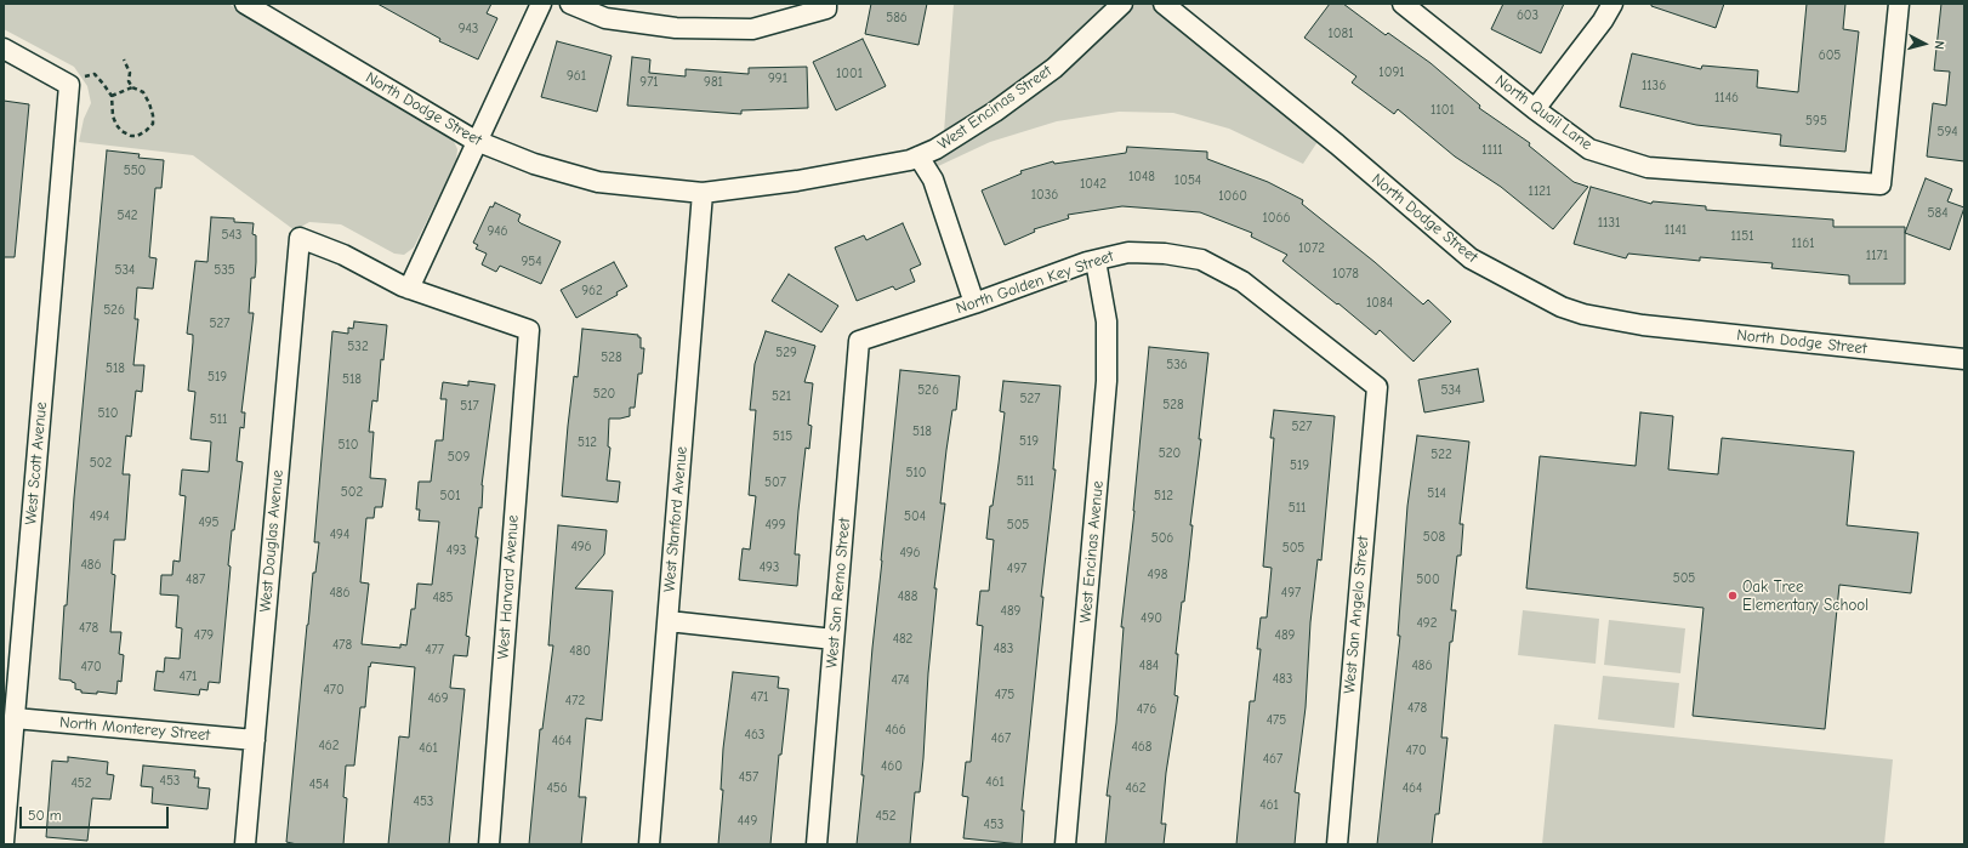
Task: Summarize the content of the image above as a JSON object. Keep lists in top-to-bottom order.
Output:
{
  "streets": {
    "street": [
      "West Encinas Street",
      "North Dodge Street",
      "North Quail Lane",
      "North Golden Key Street",
      "West Scott Avenue",
      "West Stanford Avenue",
      "West Douglas Avenue",
      "West Encinas Avenue",
      "West Harvard Avenue",
      "West San Remo Street",
      "West San Angelo Street",
      "North Monterey Street"
    ]
  },
  "crossings": [
    ["West Encinas Street", "North Dodge Street"],
    ["West Encinas Street", "West Stanford Avenue"],
    ["North Dodge Street", "West Stanford Avenue"],
    ["North Golden Key Street", "West Encinas Avenue"],
    ["North Golden Key Street", "West San Remo Street"],
    ["North Golden Key Street", "West San Angelo Street"],
    ["West Scott Avenue", "North Monterey Street"],
    ["West Douglas Avenue", "West Harvard Avenue"],
    ["West Douglas Avenue", "North Monterey Street"]
  ],
  "places": ["Oak Tree Elementary School"],
  "house_numbers": [
    "603",
    "586",
    "943",
    "1081",
    "605",
    "1091",
    "1001",
    "961",
    "991",
    "971",
    "981",
    "1136",
    "1146",
    "1101",
    "595",
    "594",
    "1111",
    "550",
    "1048",
    "1054",
    "1042",
    "1121",
    "1036",
    "1060",
    "584",
    "542",
    "1066",
    "1131",
    "1141",
    "946",
    "543",
    "1151",
    "1161",
    "1072",
    "1171",
    "954",
    "534",
    "535",
    "1078",
    "962",
    "1084",
    "526",
    "527",
    "532",
    "529",
    "528",
    "536",
    "518",
    "519",
    "518",
    "526",
    "534",
    "520",
    "521",
    "527",
    "528",
    "517",
    "510",
    "511",
    "527",
    "518",
    "515",
    "519",
    "512",
    "510",
    "520",
    "522",
    "509",
    "502",
    "519",
    "510",
    "511",
    "507",
    "502",
    "514",
    "501",
    "512",
    "511",
    "494",
    "504",
    "495",
    "499",
    "505",
    "494",
    "508",
    "506",
    "496",
    "505",
    "493",
    "496",
    "486",
    "493",
    "497",
    "498",
    "505",
    "487",
    "500",
    "486",
    "497",
    "488",
    "485",
    "489",
    "490",
    "492",
    "478",
    "479",
    "489",
    "482",
    "478",
    "483",
    "477",
    "480",
    "484",
    "486",
    "470",
    "471",
    "483",
    "474",
    "470",
    "475",
    "471",
    "469",
    "472",
    "478",
    "476",
    "475",
    "466",
    "463",
    "467",
    "464",
    "462",
    "468",
    "461",
    "470",
    "467",
    "460",
    "457",
    "453",
    "461",
    "452",
    "454",
    "456",
    "462",
    "464",
    "453",
    "461",
    "452",
    "449",
    "453"
  ],
  "scale_bar": "50 m",
  "north": "right"
}
